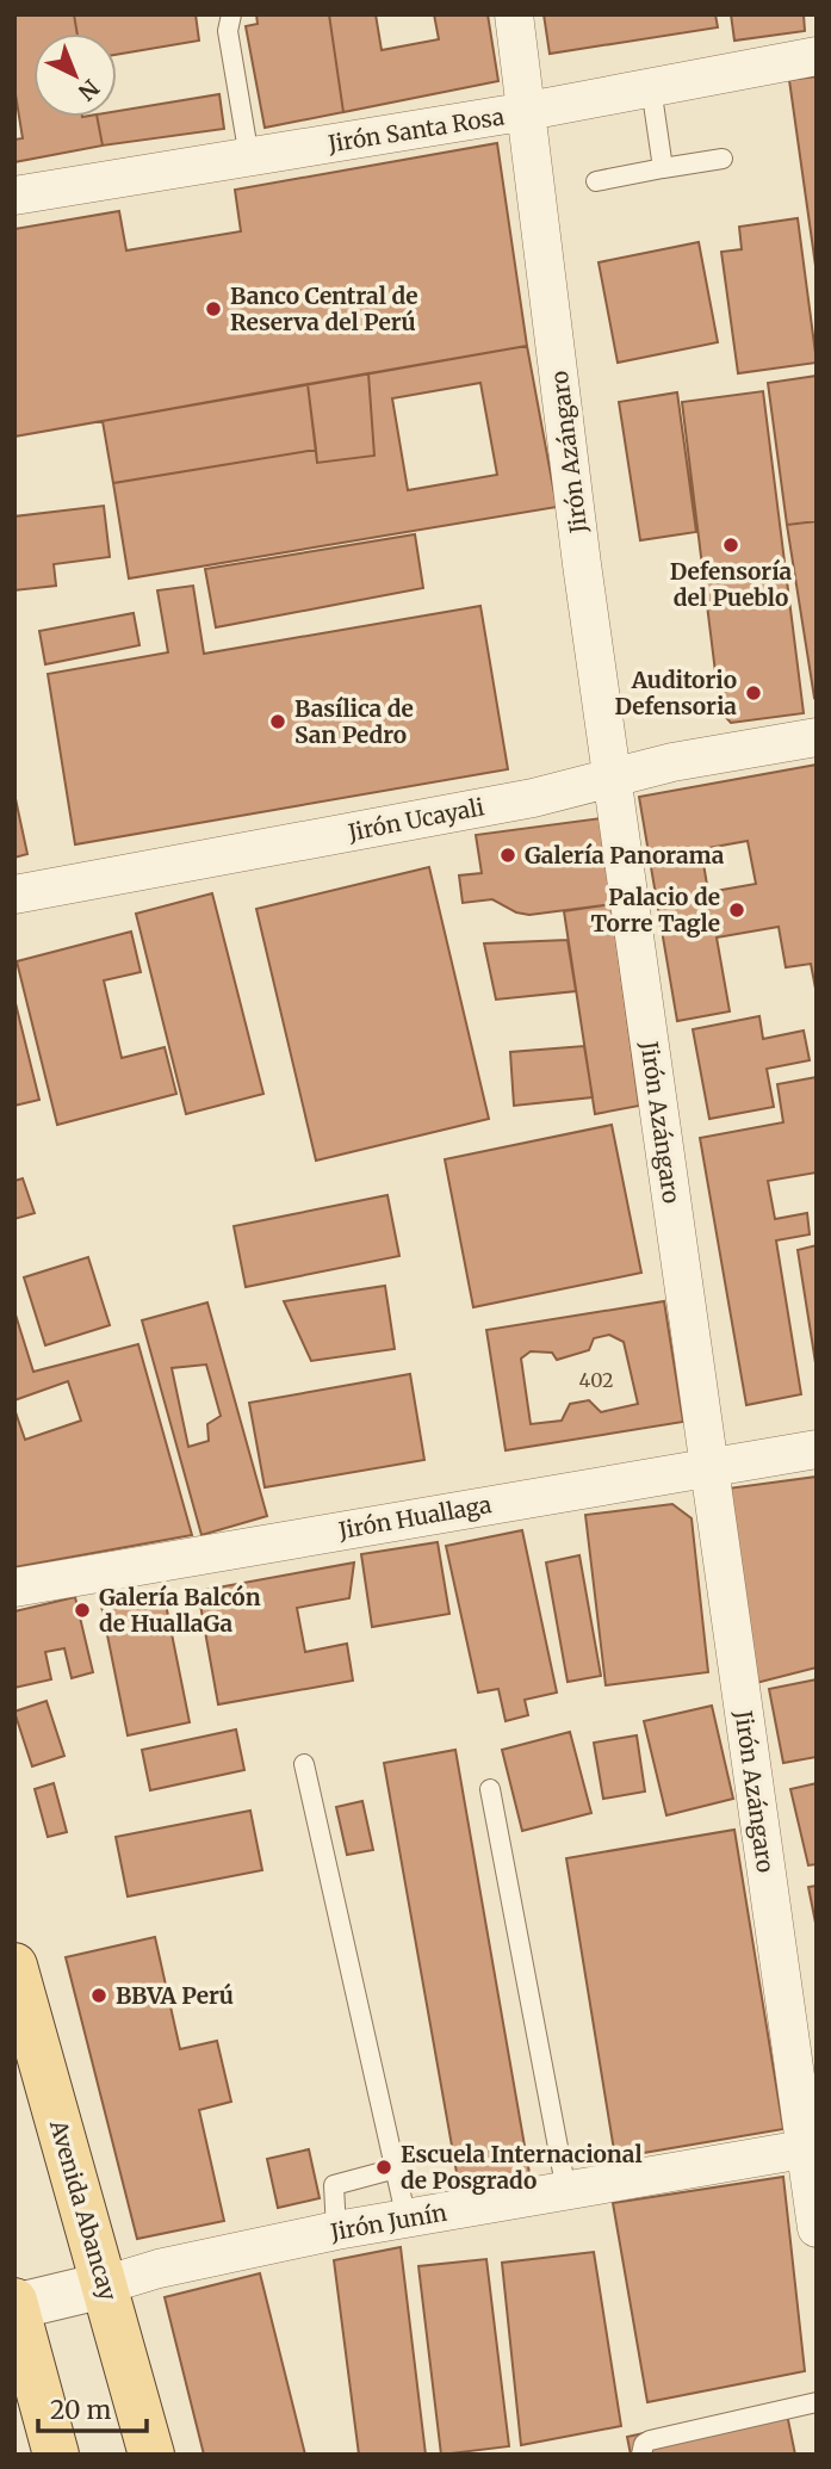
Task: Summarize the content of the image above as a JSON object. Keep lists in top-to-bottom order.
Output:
{
  "streets": {
    "main road": ["Avenida Abancay"],
    "street": [
      "Jirón Santa Rosa",
      "Jirón Azángaro",
      "Jirón Ucayali",
      "Jirón Huallaga",
      "Jirón Junín"
    ]
  },
  "crossings": [
    ["Jirón Santa Rosa", "Jirón Azángaro"],
    ["Jirón Azángaro", "Jirón Ucayali"],
    ["Jirón Azángaro", "Jirón Huallaga"],
    ["Jirón Azángaro", "Jirón Junín"],
    ["Avenida Abancay", "Jirón Junín"]
  ],
  "places": [
    "Banco Central de Reserva del Perú",
    "Defensoría del Pueblo",
    "Auditorio Defensoria",
    "Basílica de San Pedro",
    "Galería Panorama",
    "Palacio de Torre Tagle",
    "Galería Balcón de HuallaGa",
    "BBVA Perú",
    "Escuela Internacional de Posgrado"
  ],
  "house_numbers": ["402"],
  "scale_bar": "20 m",
  "north": "bottom right"
}
